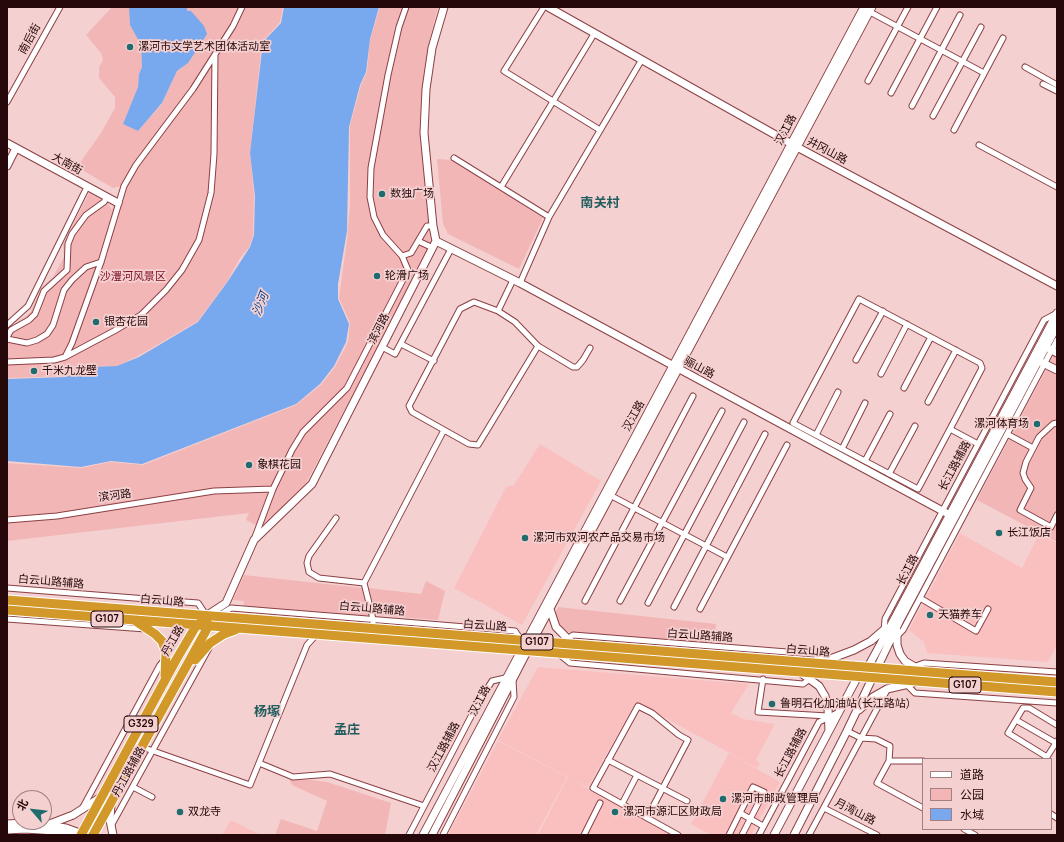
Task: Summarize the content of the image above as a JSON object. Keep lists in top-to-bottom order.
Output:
{
  "streets": {
    "highway": [
      "白云山路",
      "G107",
      "丹江路",
      "G329"
    ],
    "street": [
      "南后街",
      "汉江路",
      "井冈山路",
      "大南街",
      "滨河路",
      "骊山路",
      "长江路辅路",
      "长江路",
      "白云山路辅路",
      "汉江路辅路",
      "丹江路辅路",
      "月湾山路"
    ]
  },
  "crossings": [
    ["汉江路", "井冈山路"],
    ["汉江路", "骊山路"],
    ["汉江路", "白云山路辅路"],
    ["汉江路", "白云山路"],
    ["汉江路", "汉江路辅路"],
    ["滨河路", "骊山路"],
    ["滨河路", "白云山路辅路"],
    ["滨河路", "白云山路"],
    ["滨河路", "丹江路"],
    ["骊山路", "长江路辅路"],
    ["骊山路", "长江路"],
    ["长江路辅路", "长江路"],
    ["白云山路辅路", "白云山路"],
    ["白云山路辅路", "丹江路"],
    ["白云山路", "丹江路"],
    ["白云山路", "G329"]
  ],
  "districts": ["南关村", "杨塚", "孟庄"],
  "water": ["沙河"],
  "parks": ["沙澧河风景区"],
  "places": [
    "漯河市文学艺术团体活动室",
    "数独广场",
    "轮滑广场",
    "银杏花园",
    "千米九龙壁",
    "漯河体育场",
    "象棋花园",
    "长江饭店",
    "漯河市双河农产品交易市场",
    "天猫养车",
    "鲁明石化加油站(长江路站)",
    "漯河市邮政管理局",
    "双龙寺",
    "漯河市源汇区财政局"
  ],
  "legend": ["道路", "公园", "水域"],
  "north": "top left"
}
